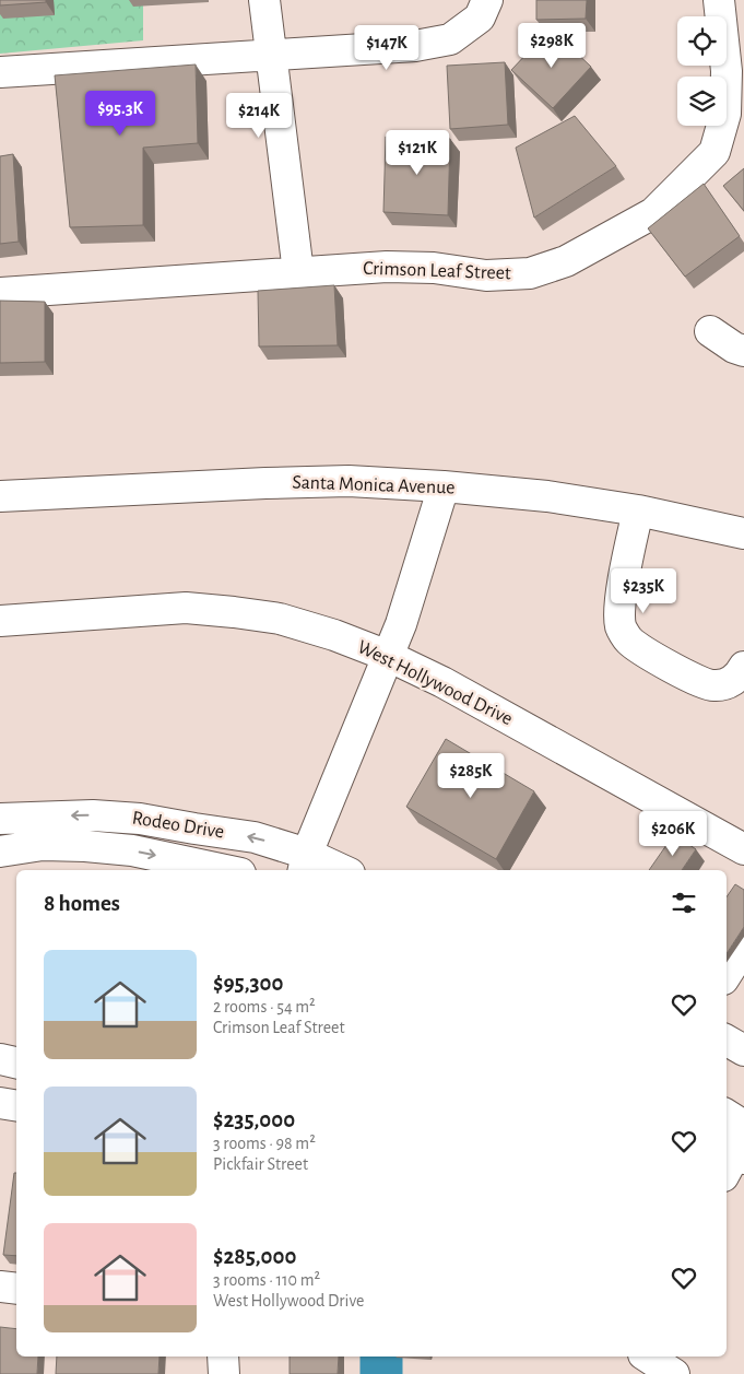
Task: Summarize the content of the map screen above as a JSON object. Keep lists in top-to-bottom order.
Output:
{
  "streets": {
    "street": [
      "Crimson Leaf Street",
      "Santa Monica Avenue",
      "West Hollywood Drive",
      "Rodeo Drive"
    ]
  },
  "page": {
    "price": [
      "$298K",
      "$147K",
      "$95.3K",
      "$214K",
      "$121K",
      "$235K",
      "$285K",
      "$206K"
    ],
    "heading": "8 homes",
    "list": [
      {
        "name": "$95,300",
        "note": "2 rooms · 54 m² · Crimson Leaf Street"
      },
      {
        "name": "$235,000",
        "note": "3 rooms · 98 m² · Pickfair Street"
      },
      {
        "name": "$285,000",
        "note": "3 rooms · 110 m² · West Hollywood Drive"
      }
    ]
  }
}
